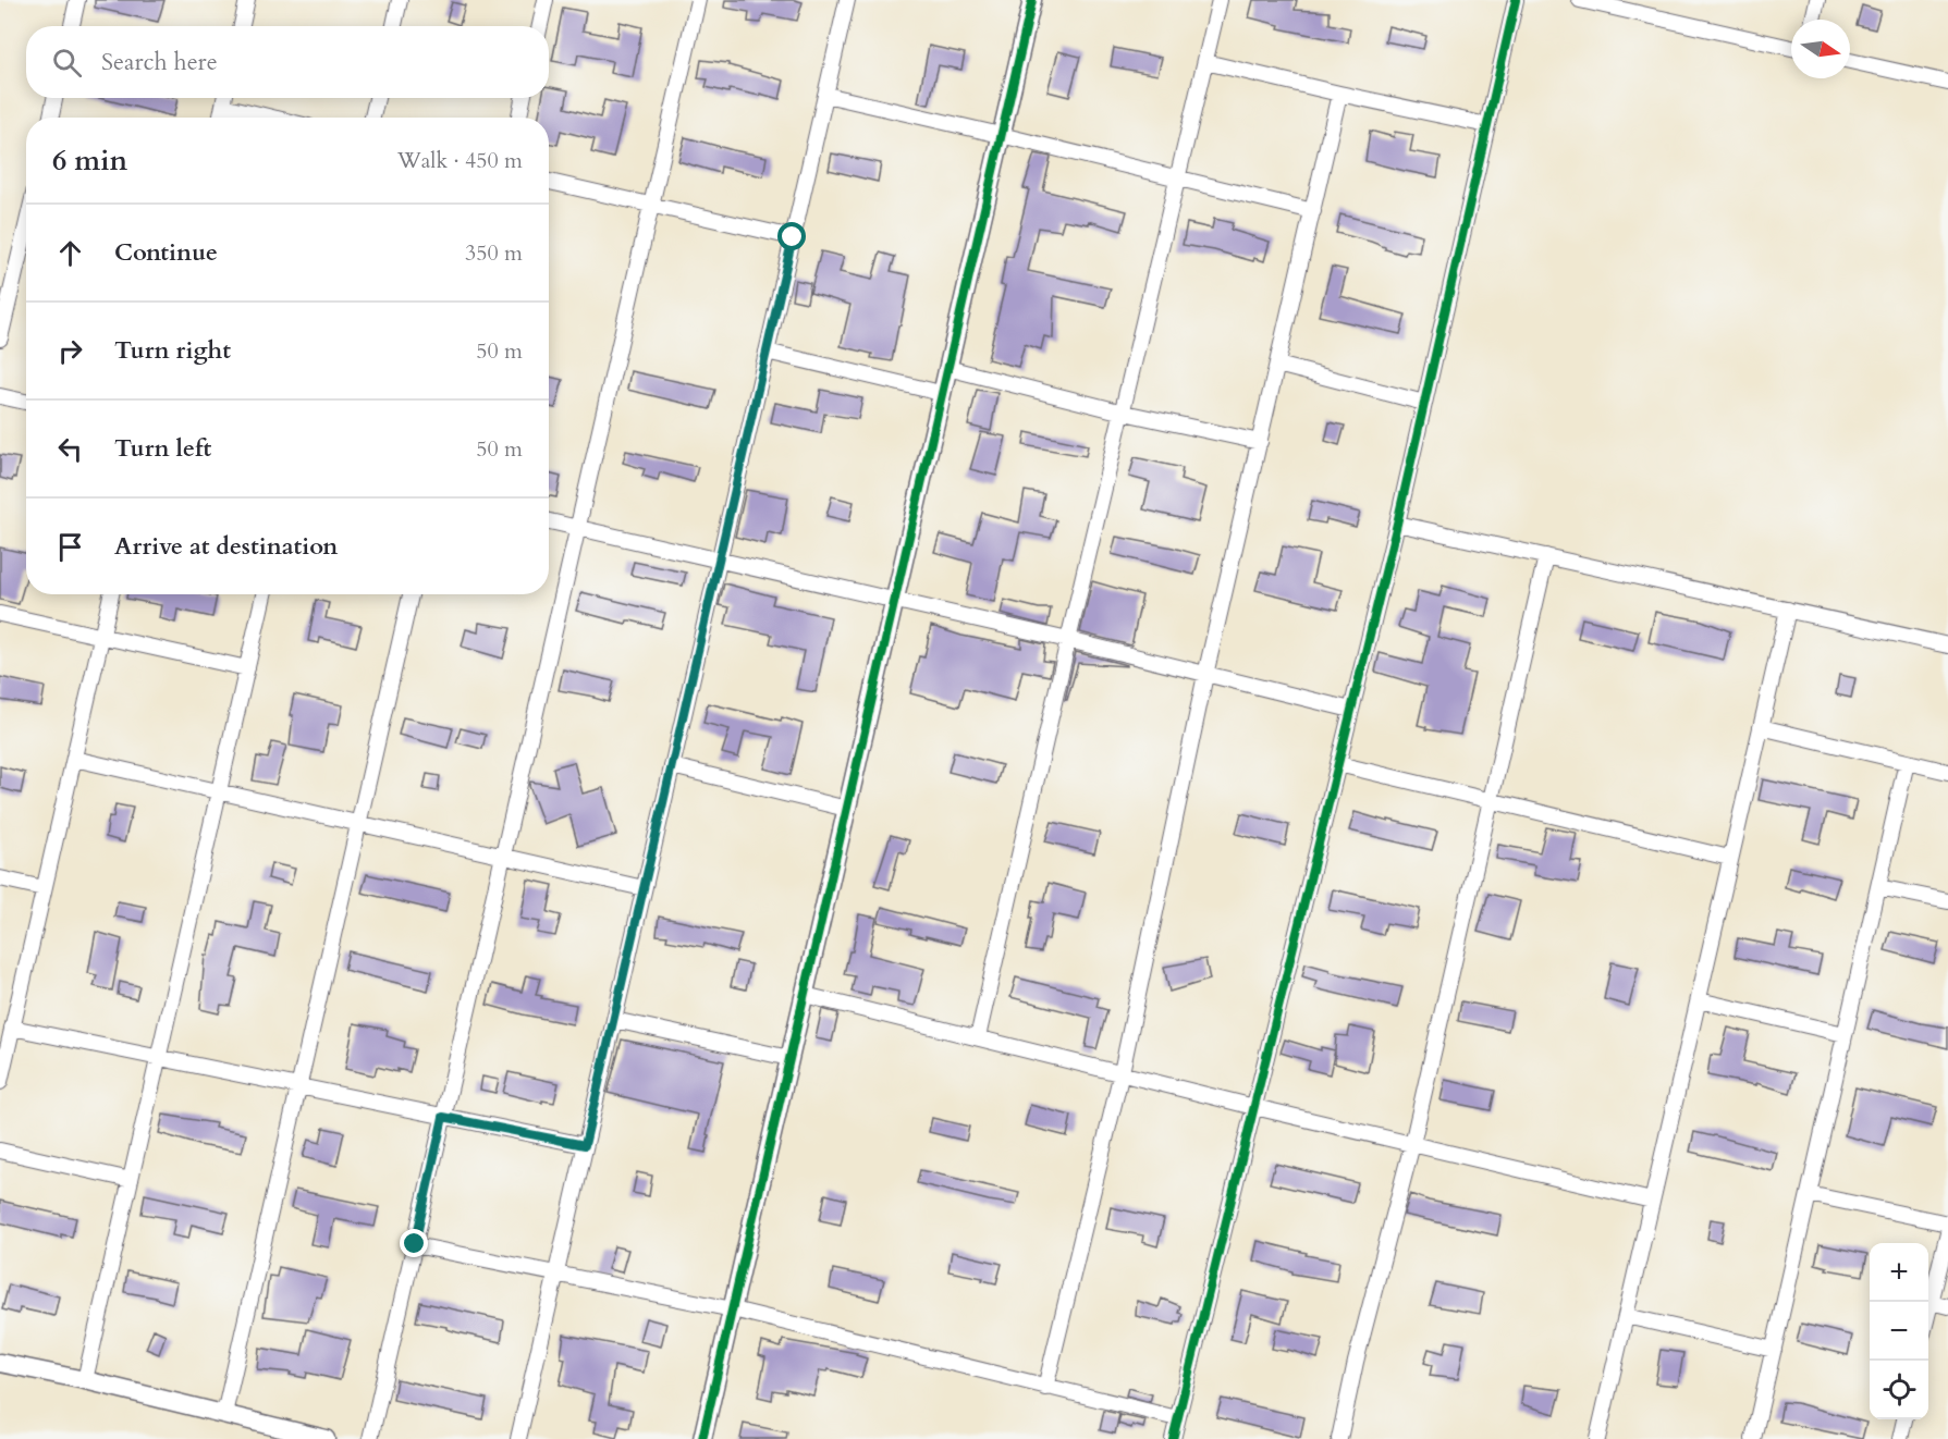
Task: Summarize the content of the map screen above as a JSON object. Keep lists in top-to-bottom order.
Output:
{
  "north": "right",
  "page": {
    "search": "Search here",
    "heading": ["6 min", "Walk · 450 m"],
    "list": [
      ["Continue", "350 m"],
      ["Turn right", "50 m"],
      ["Turn left", "50 m"],
      "Arrive at destination"
    ],
    "map_buttons": ["+", "−"]
  }
}
